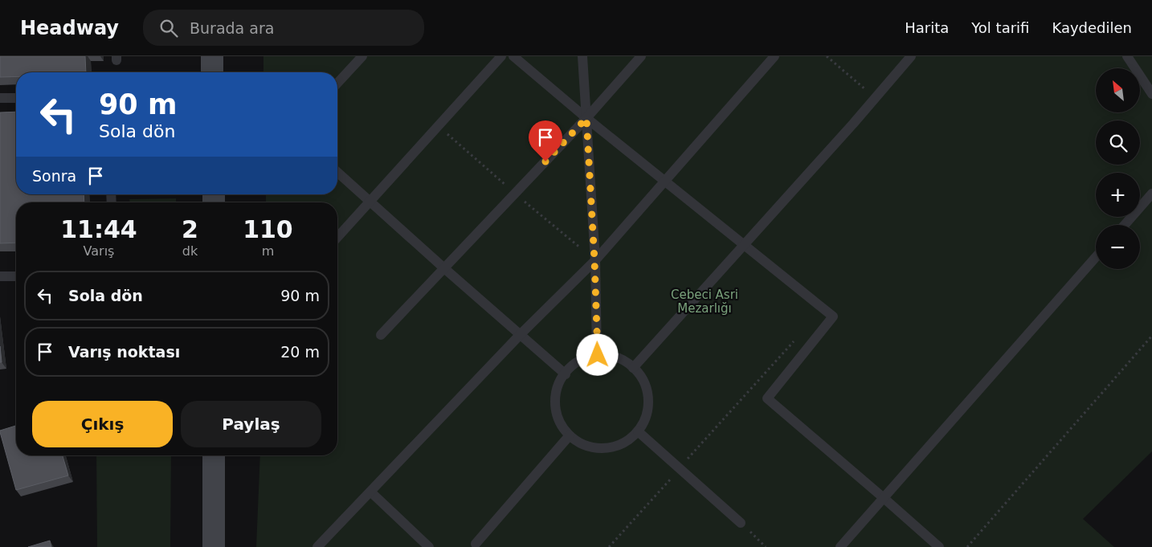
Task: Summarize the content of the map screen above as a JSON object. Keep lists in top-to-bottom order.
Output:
{
  "parks": ["Cebeci Asri Mezarlığı"],
  "north": "top left",
  "page": {
    "header": "Headway",
    "search": "Burada ara",
    "nav": ["Harita", "Yol tarifi", "Kaydedilen"],
    "map_buttons": ["+", "−"],
    "turn": ["90 m", "Sola dön"],
    "then": "Sonra",
    "eta": [
      "11:44",
      "Varış",
      "2",
      "dk",
      "110",
      "m"
    ],
    "list": [
      {
        "name": "Sola dön",
        "value": "90 m"
      },
      {
        "name": "Varış noktası",
        "value": "20 m"
      }
    ],
    "buttons": ["Çıkış", "Paylaş"]
  }
}
